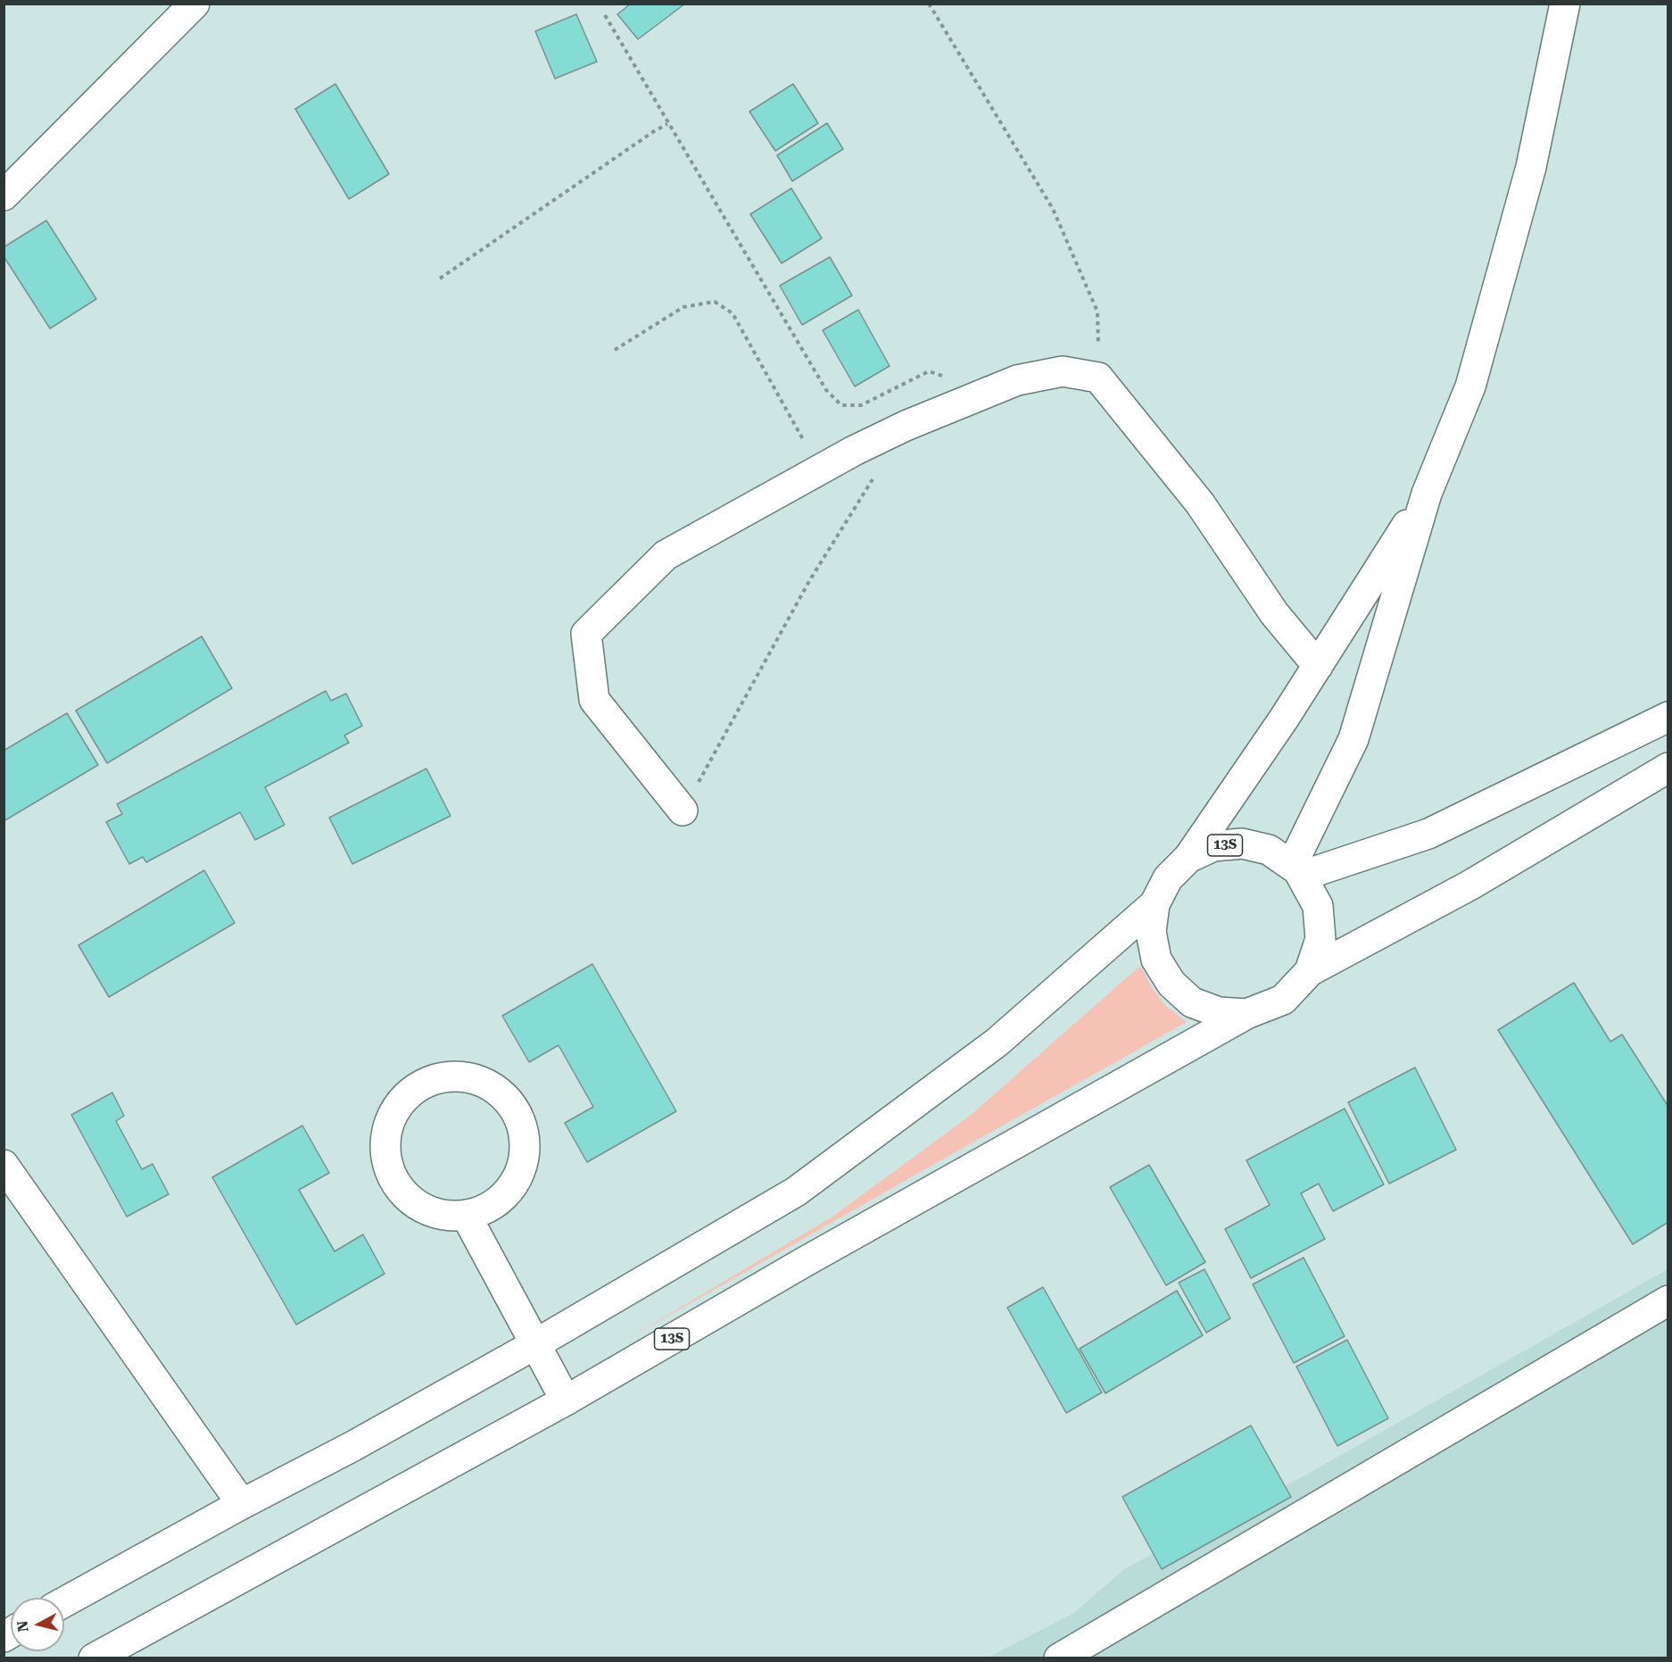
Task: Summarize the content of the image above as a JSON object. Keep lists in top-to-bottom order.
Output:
{
  "streets": {
    "main road": ["13S"]
  },
  "north": "left"
}
